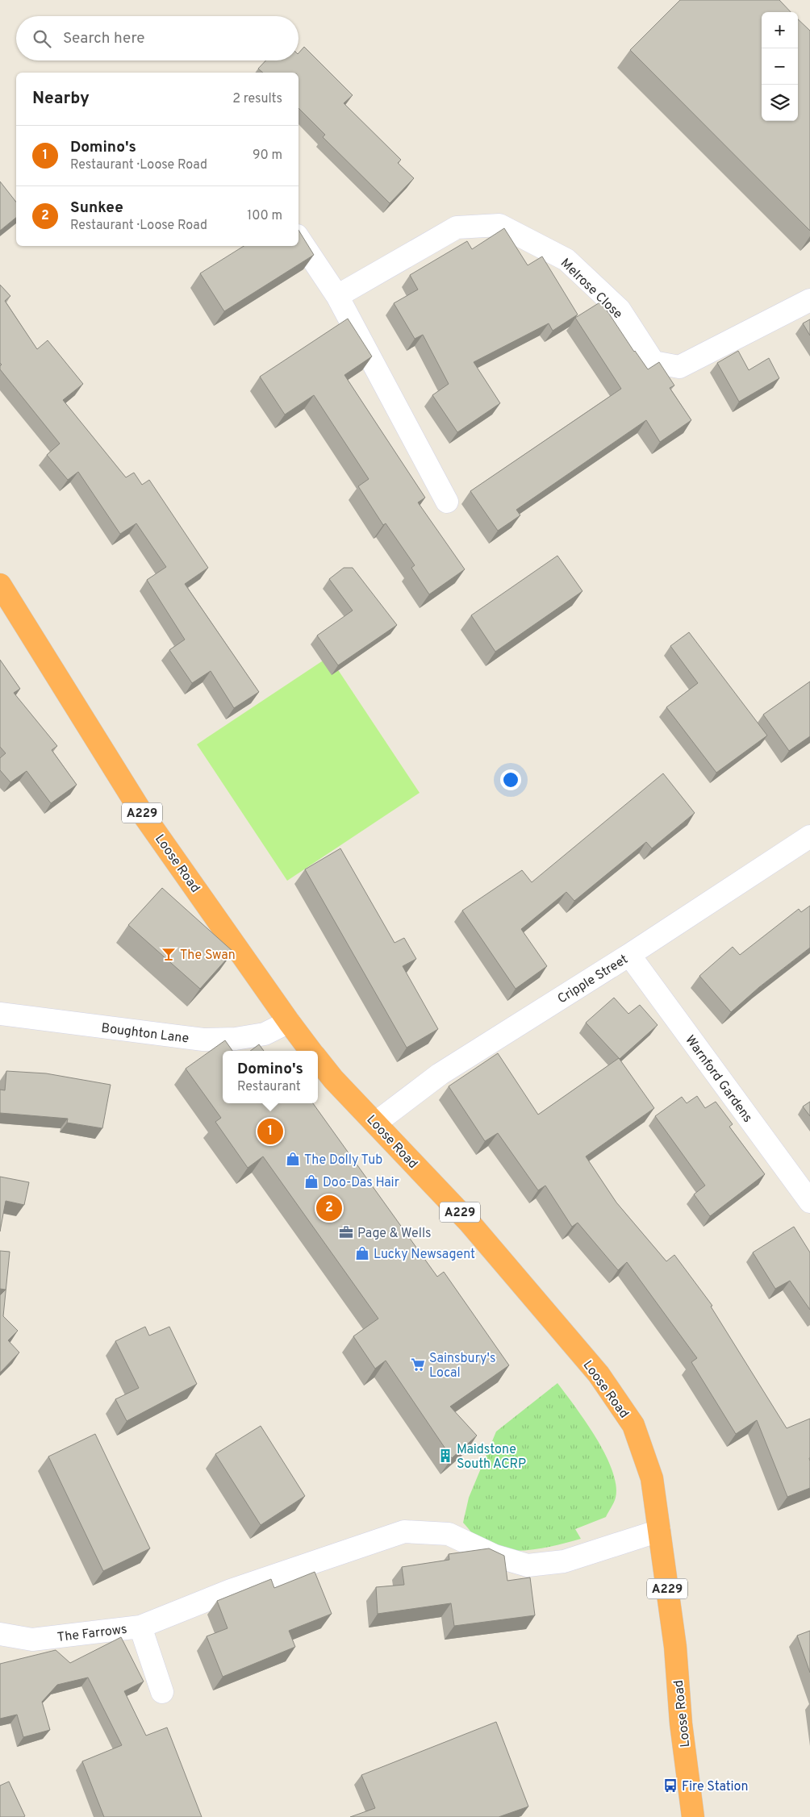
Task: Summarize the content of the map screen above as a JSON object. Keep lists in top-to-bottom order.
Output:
{
  "streets": {
    "highway": ["A229", "Loose Road"],
    "street": [
      "Melrose Close",
      "Cripple Street",
      "Boughton Lane",
      "Warnford Gardens",
      "The Farrows"
    ]
  },
  "crossings": [
    ["Loose Road", "Cripple Street"],
    ["Loose Road", "Boughton Lane"],
    ["Cripple Street", "Warnford Gardens"]
  ],
  "places": {
    "bar": ["The Swan"],
    "shop": ["The Dolly Tub", "Doo-Das Hair", "Lucky Newsagent"],
    "office": ["Page & Wells"],
    "supermarket": ["Sainsbury's Local"],
    "building": ["Maidstone South ACRP"],
    "bus stop": ["Fire Station"]
  },
  "page": {
    "map_buttons": ["+", "−"],
    "search": "Search here",
    "heading": ["Nearby", "2 results"],
    "list": [
      {
        "mark": "1",
        "name": "Domino's",
        "note": "Restaurant · Loose Road",
        "value": "90 m"
      },
      {
        "mark": "2",
        "name": "Sunkee",
        "note": "Restaurant · Loose Road",
        "value": "100 m"
      }
    ],
    "popup": ["Domino's", "Restaurant"],
    "pins": ["1", "2"]
  }
}
